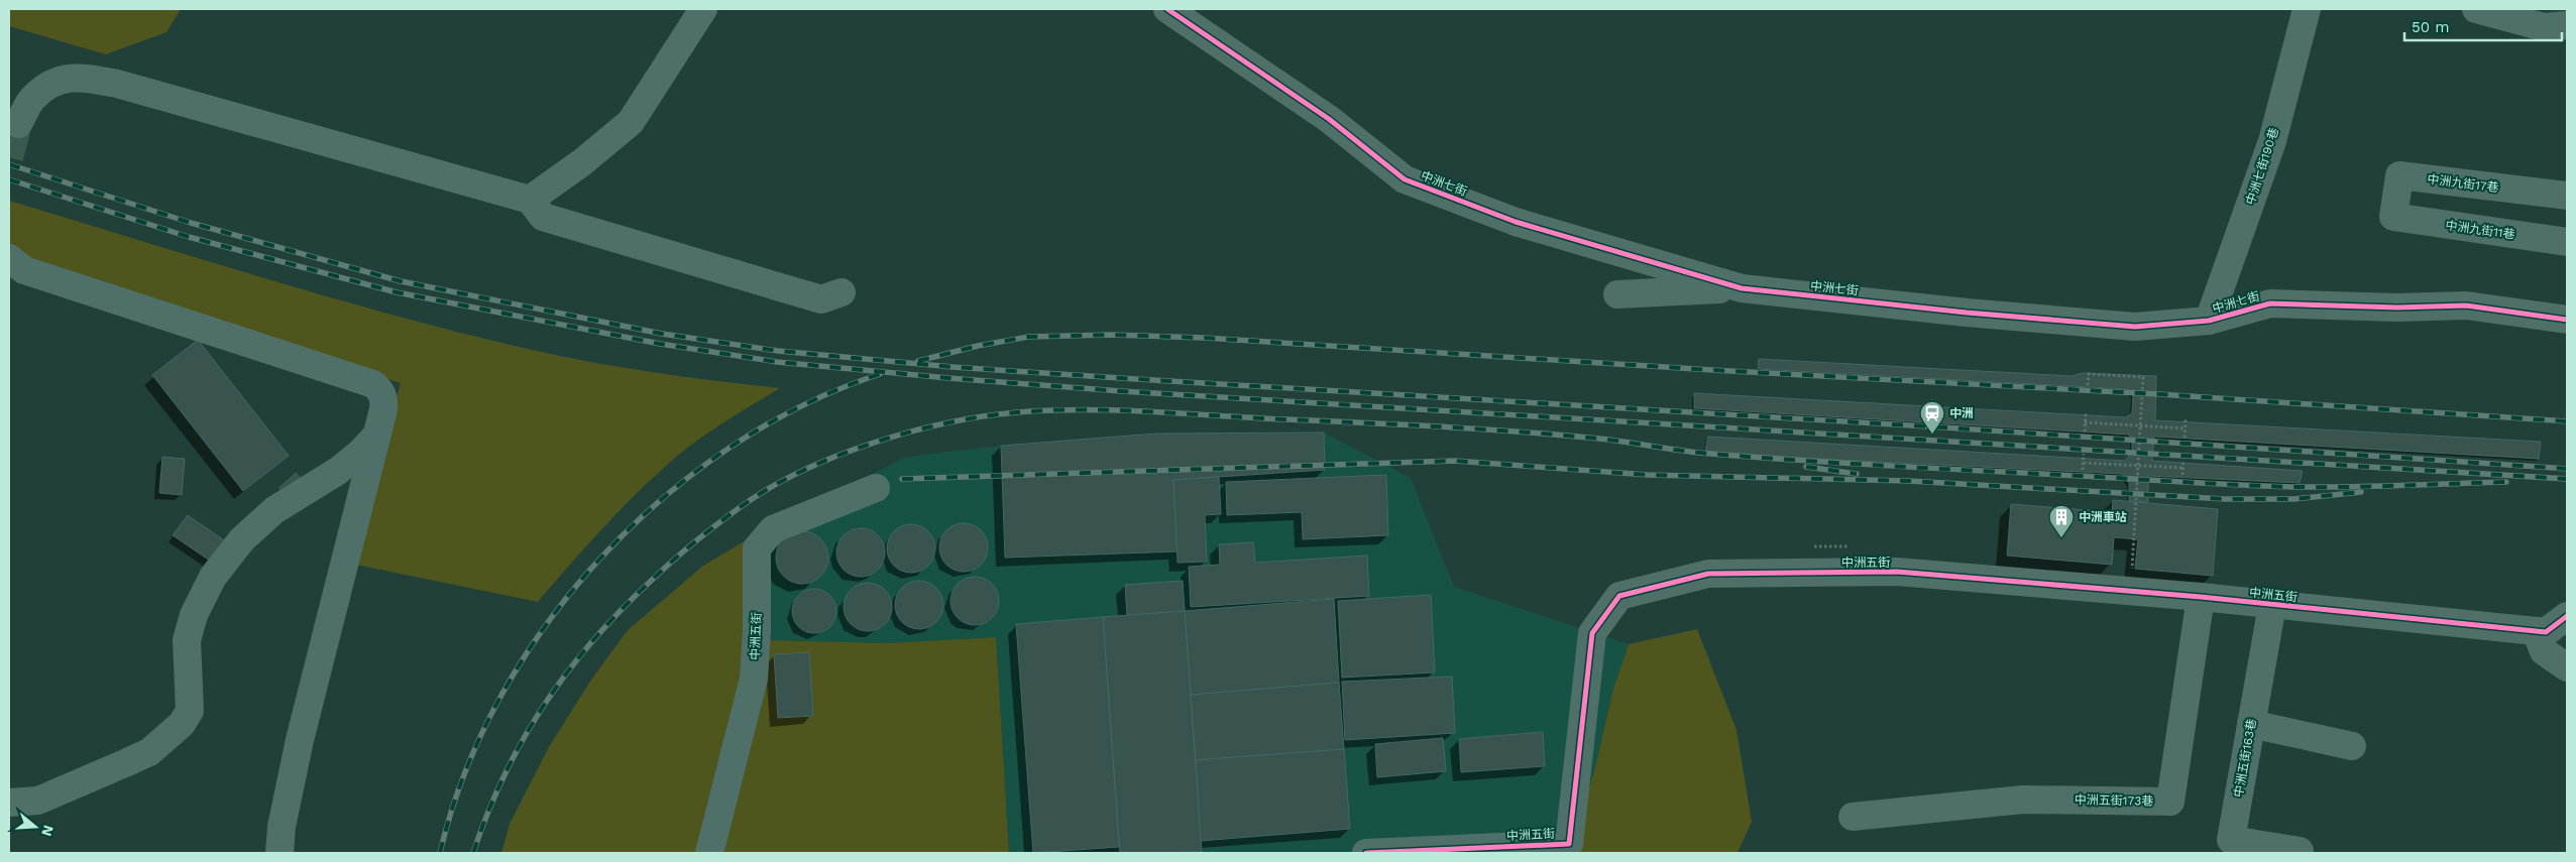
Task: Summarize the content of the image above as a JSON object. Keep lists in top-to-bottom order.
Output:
{
  "streets": {
    "street": [
      "中洲七街190巷",
      "中洲七街",
      "中洲九街17巷",
      "中洲九街11巷",
      "中洲五街",
      "中洲五街163巷",
      "中洲五街173巷"
    ]
  },
  "crossings": [
    ["中洲七街190巷", "中洲七街"],
    ["中洲九街17巷", "中洲九街11巷"],
    ["中洲五街", "中洲五街163巷"],
    ["中洲五街", "中洲五街173巷"]
  ],
  "places": {
    "station": ["中洲"],
    "building": ["中洲車站"]
  },
  "scale_bar": "50 m",
  "north": "right"
}
